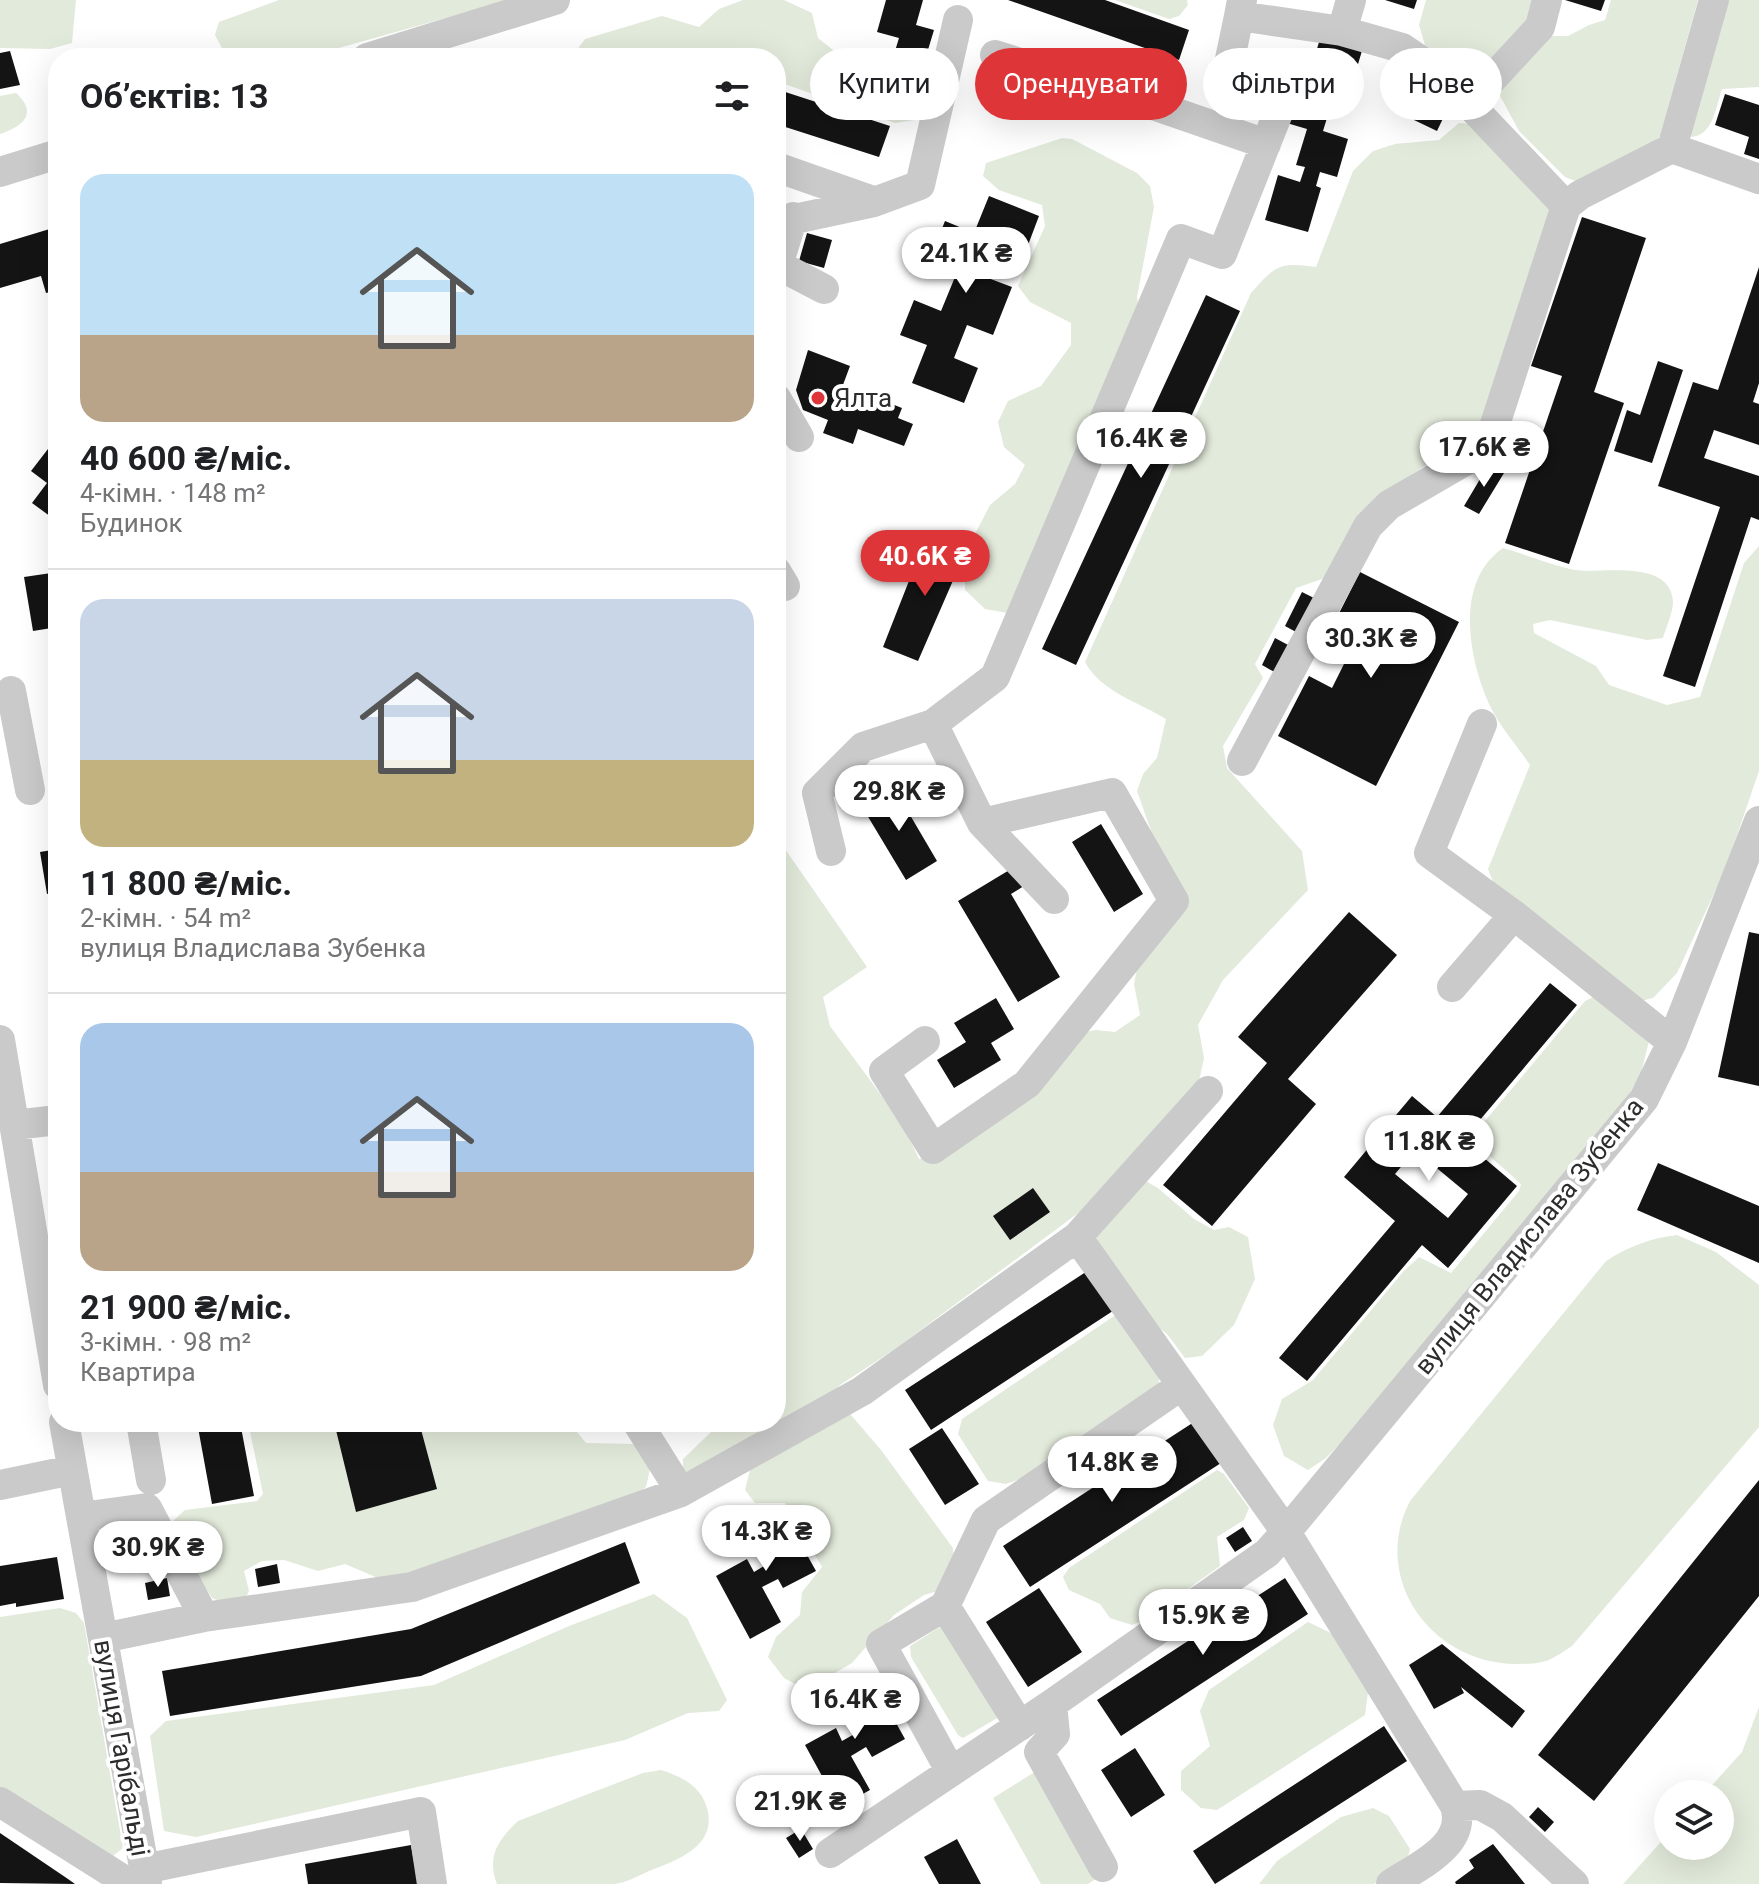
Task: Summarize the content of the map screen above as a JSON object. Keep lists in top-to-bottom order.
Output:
{
  "streets": {
    "street": ["вулиця Владислава Зубенка", "вулиця Гарібальді"]
  },
  "places": ["Ялта"],
  "page": {
    "chip": [
      "Купити",
      "Орендувати",
      "Фільтри",
      "Нове"
    ],
    "heading": "Об’єктів: 13",
    "list": [
      {
        "name": "40 600 ₴/міс.",
        "note": "4-кімн. · 148 m² · Будинок"
      },
      {
        "name": "11 800 ₴/міс.",
        "note": "2-кімн. · 54 m² · вулиця Владислава Зубенка"
      },
      {
        "name": "21 900 ₴/міс.",
        "note": "3-кімн. · 98 m² · Квартира"
      }
    ],
    "price": [
      "24.1K ₴",
      "16.4K ₴",
      "17.6K ₴",
      "40.6K ₴",
      "30.3K ₴",
      "29.8K ₴",
      "11.8K ₴",
      "14.8K ₴",
      "14.3K ₴",
      "30.9K ₴",
      "15.9K ₴",
      "16.4K ₴",
      "21.9K ₴"
    ]
  }
}
